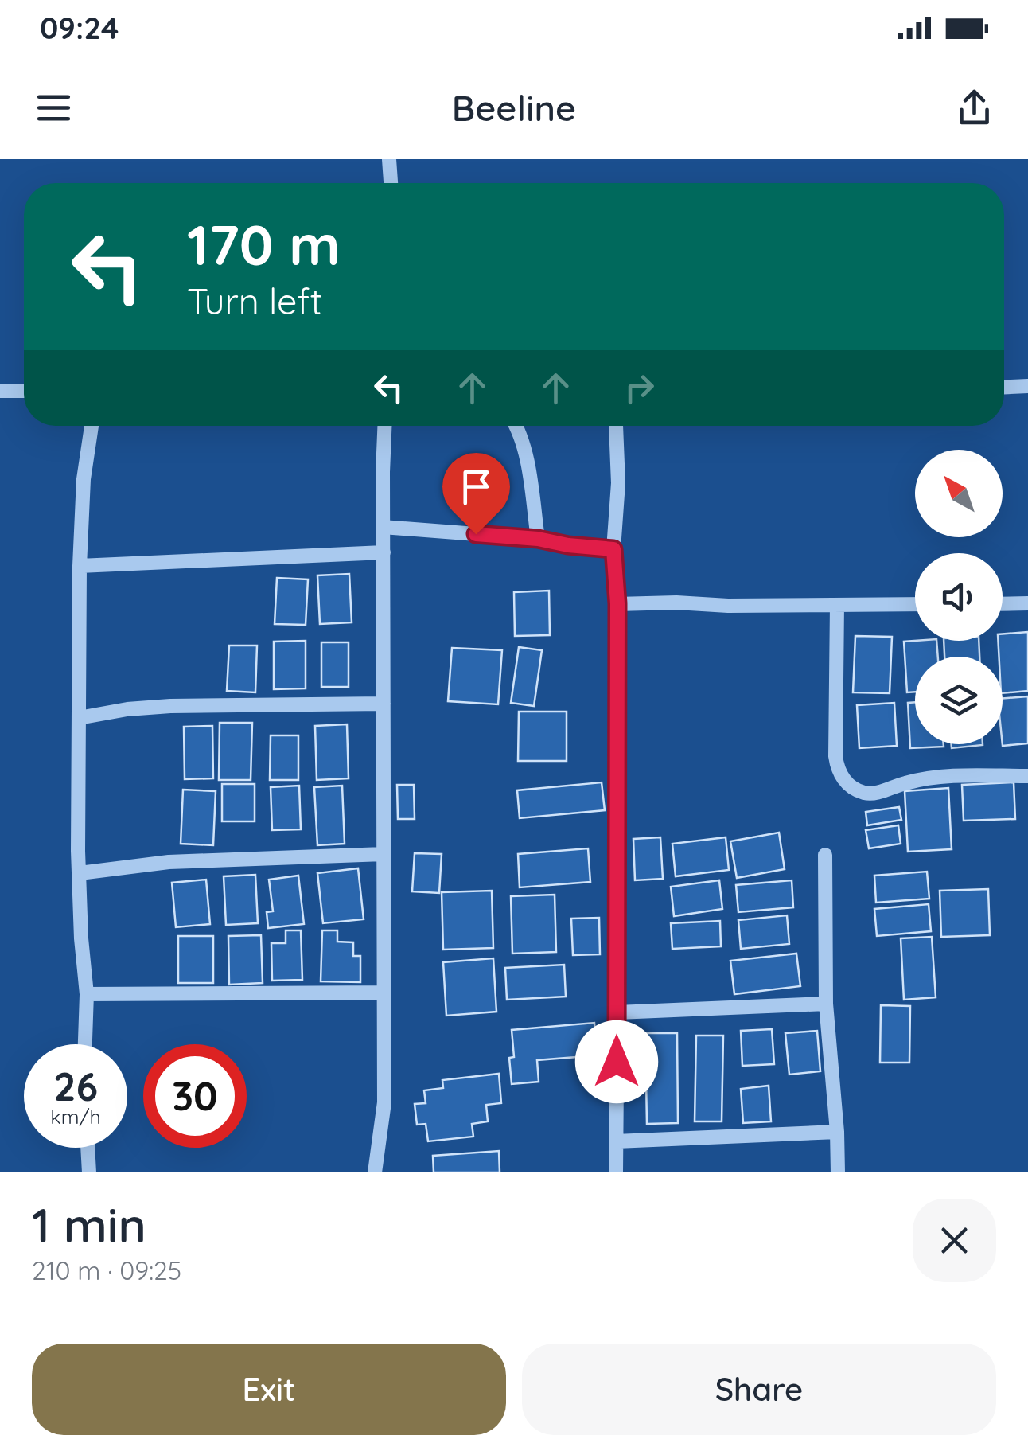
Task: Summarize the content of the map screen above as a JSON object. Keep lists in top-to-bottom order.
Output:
{
  "north": "top left",
  "page": {
    "status": "09:24",
    "header": "Beeline",
    "turn": ["170 m", "Turn left"],
    "speed": "26 km/h",
    "limit": "30",
    "heading": ["1 min", "210 m · 09:25"],
    "buttons": ["Exit", "Share"]
  }
}
